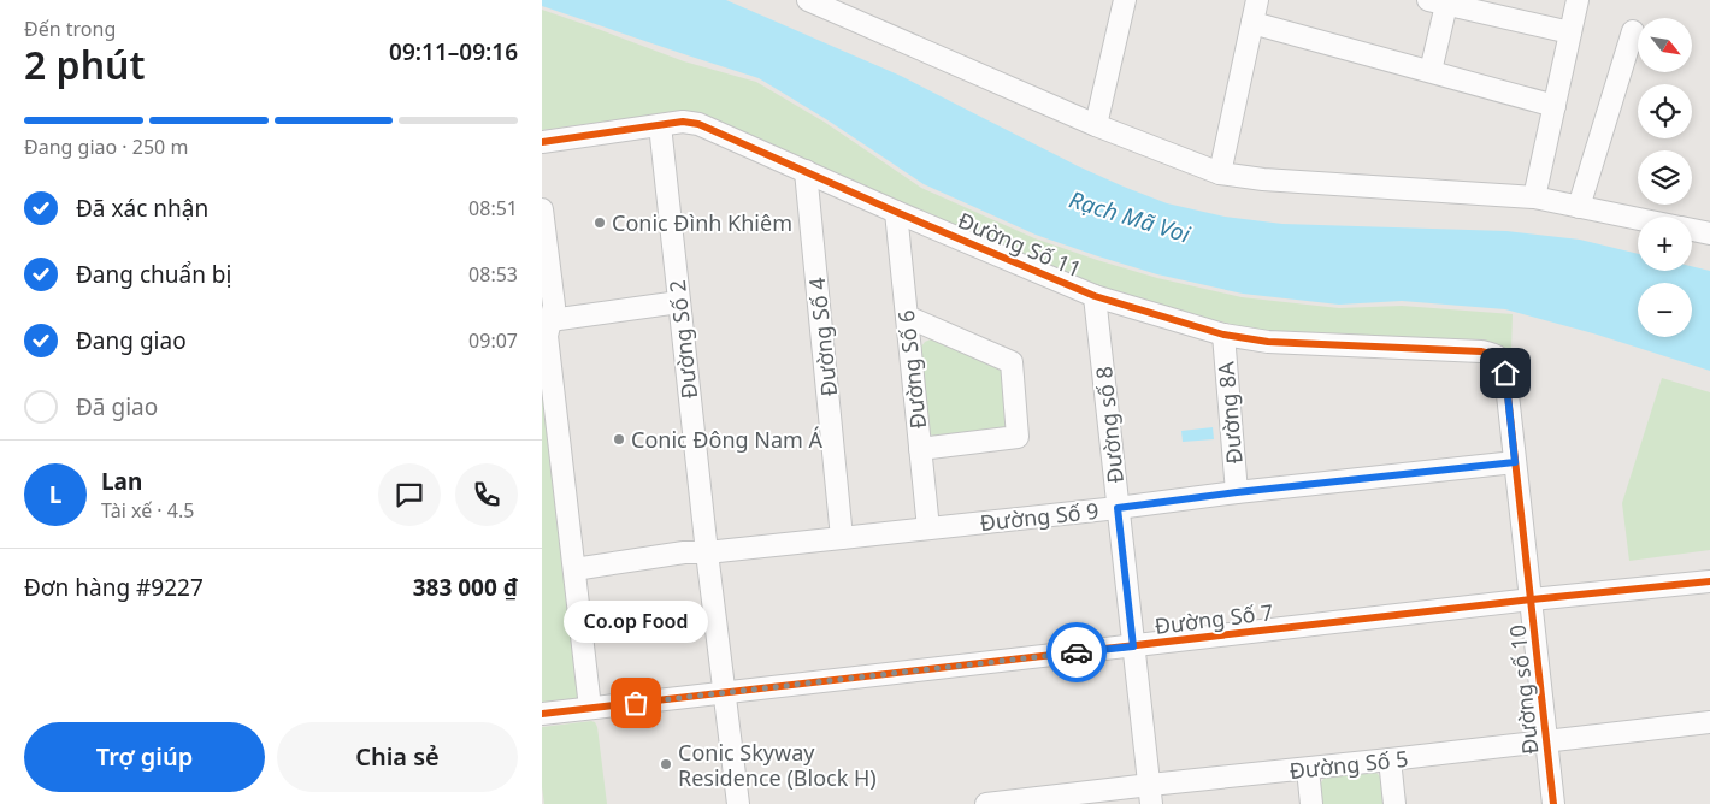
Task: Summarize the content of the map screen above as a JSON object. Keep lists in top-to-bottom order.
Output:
{
  "streets": {
    "street": [
      "Đường Số 11",
      "Đường Số 4",
      "Đường Số 2",
      "Đường Số 6",
      "Đường 8A",
      "Đường số 8",
      "Đường Số 9",
      "Đường Số 7",
      "Đường số 10",
      "Đường Số 5"
    ]
  },
  "crossings": [
    ["Đường Số 11", "Đường Số 4"],
    ["Đường Số 11", "Đường Số 2"],
    ["Đường Số 11", "Đường Số 6"],
    ["Đường Số 11", "Đường 8A"],
    ["Đường Số 11", "Đường số 8"],
    ["Đường Số 11", "Đường số 10"],
    ["Đường Số 4", "Đường Số 9"],
    ["Đường Số 2", "Đường Số 9"],
    ["Đường Số 2", "Đường Số 7"],
    ["Đường Số 6", "Đường Số 9"],
    ["Đường 8A", "Đường Số 9"],
    ["Đường số 8", "Đường Số 9"],
    ["Đường số 8", "Đường Số 7"],
    ["Đường số 8", "Đường Số 5"],
    ["Đường Số 9", "Đường số 10"],
    ["Đường Số 7", "Đường số 10"],
    ["Đường số 10", "Đường Số 5"]
  ],
  "water": ["Rạch Mã Voi"],
  "places": [
    "Conic Đình Khiêm",
    "Conic Đông Nam Á",
    "Co.op Food",
    "Conic Skyway Residence (Block H)"
  ],
  "north": "bottom right",
  "page": {
    "heading": ["2 phút", "Đến trong", "09:11–09:16"],
    "panel": [
      "Lan",
      "Tài xế · 4.5",
      "Đơn hàng #9227",
      "383 000 ₫"
    ],
    "map_buttons": ["+", "−"],
    "bar": "Đang giao · 250 m",
    "list": [
      ["Đã xác nhận", "08:51"],
      ["Đang chuẩn bị", "08:53"],
      ["Đang giao", "09:07"],
      "Đã giao"
    ],
    "round": "L",
    "bubble": "Co.op Food",
    "buttons": ["Trợ giúp", "Chia sẻ"]
  }
}
